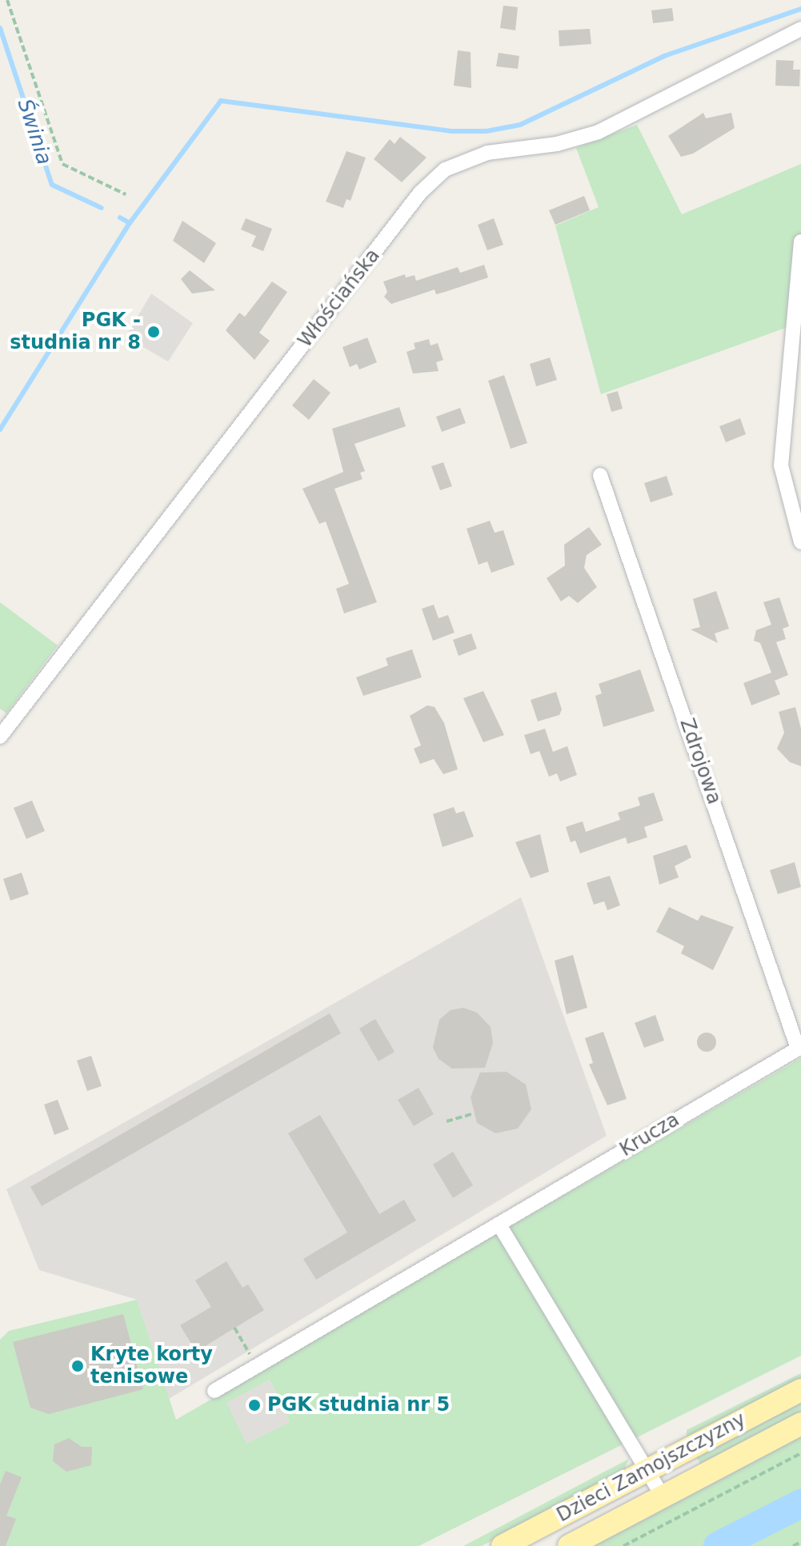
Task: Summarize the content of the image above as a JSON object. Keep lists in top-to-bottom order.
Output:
{
  "streets": {
    "main road": ["Dzieci Zamojszczyzny"],
    "street": ["Włościańska", "Zdrojowa", "Krucza"]
  },
  "crossings": [
    ["Zdrojowa", "Krucza"]
  ],
  "water": ["Świnia"],
  "places": ["PGK - studnia nr 8", "Kryte korty tenisowe", "PGK studnia nr 5"]
}
